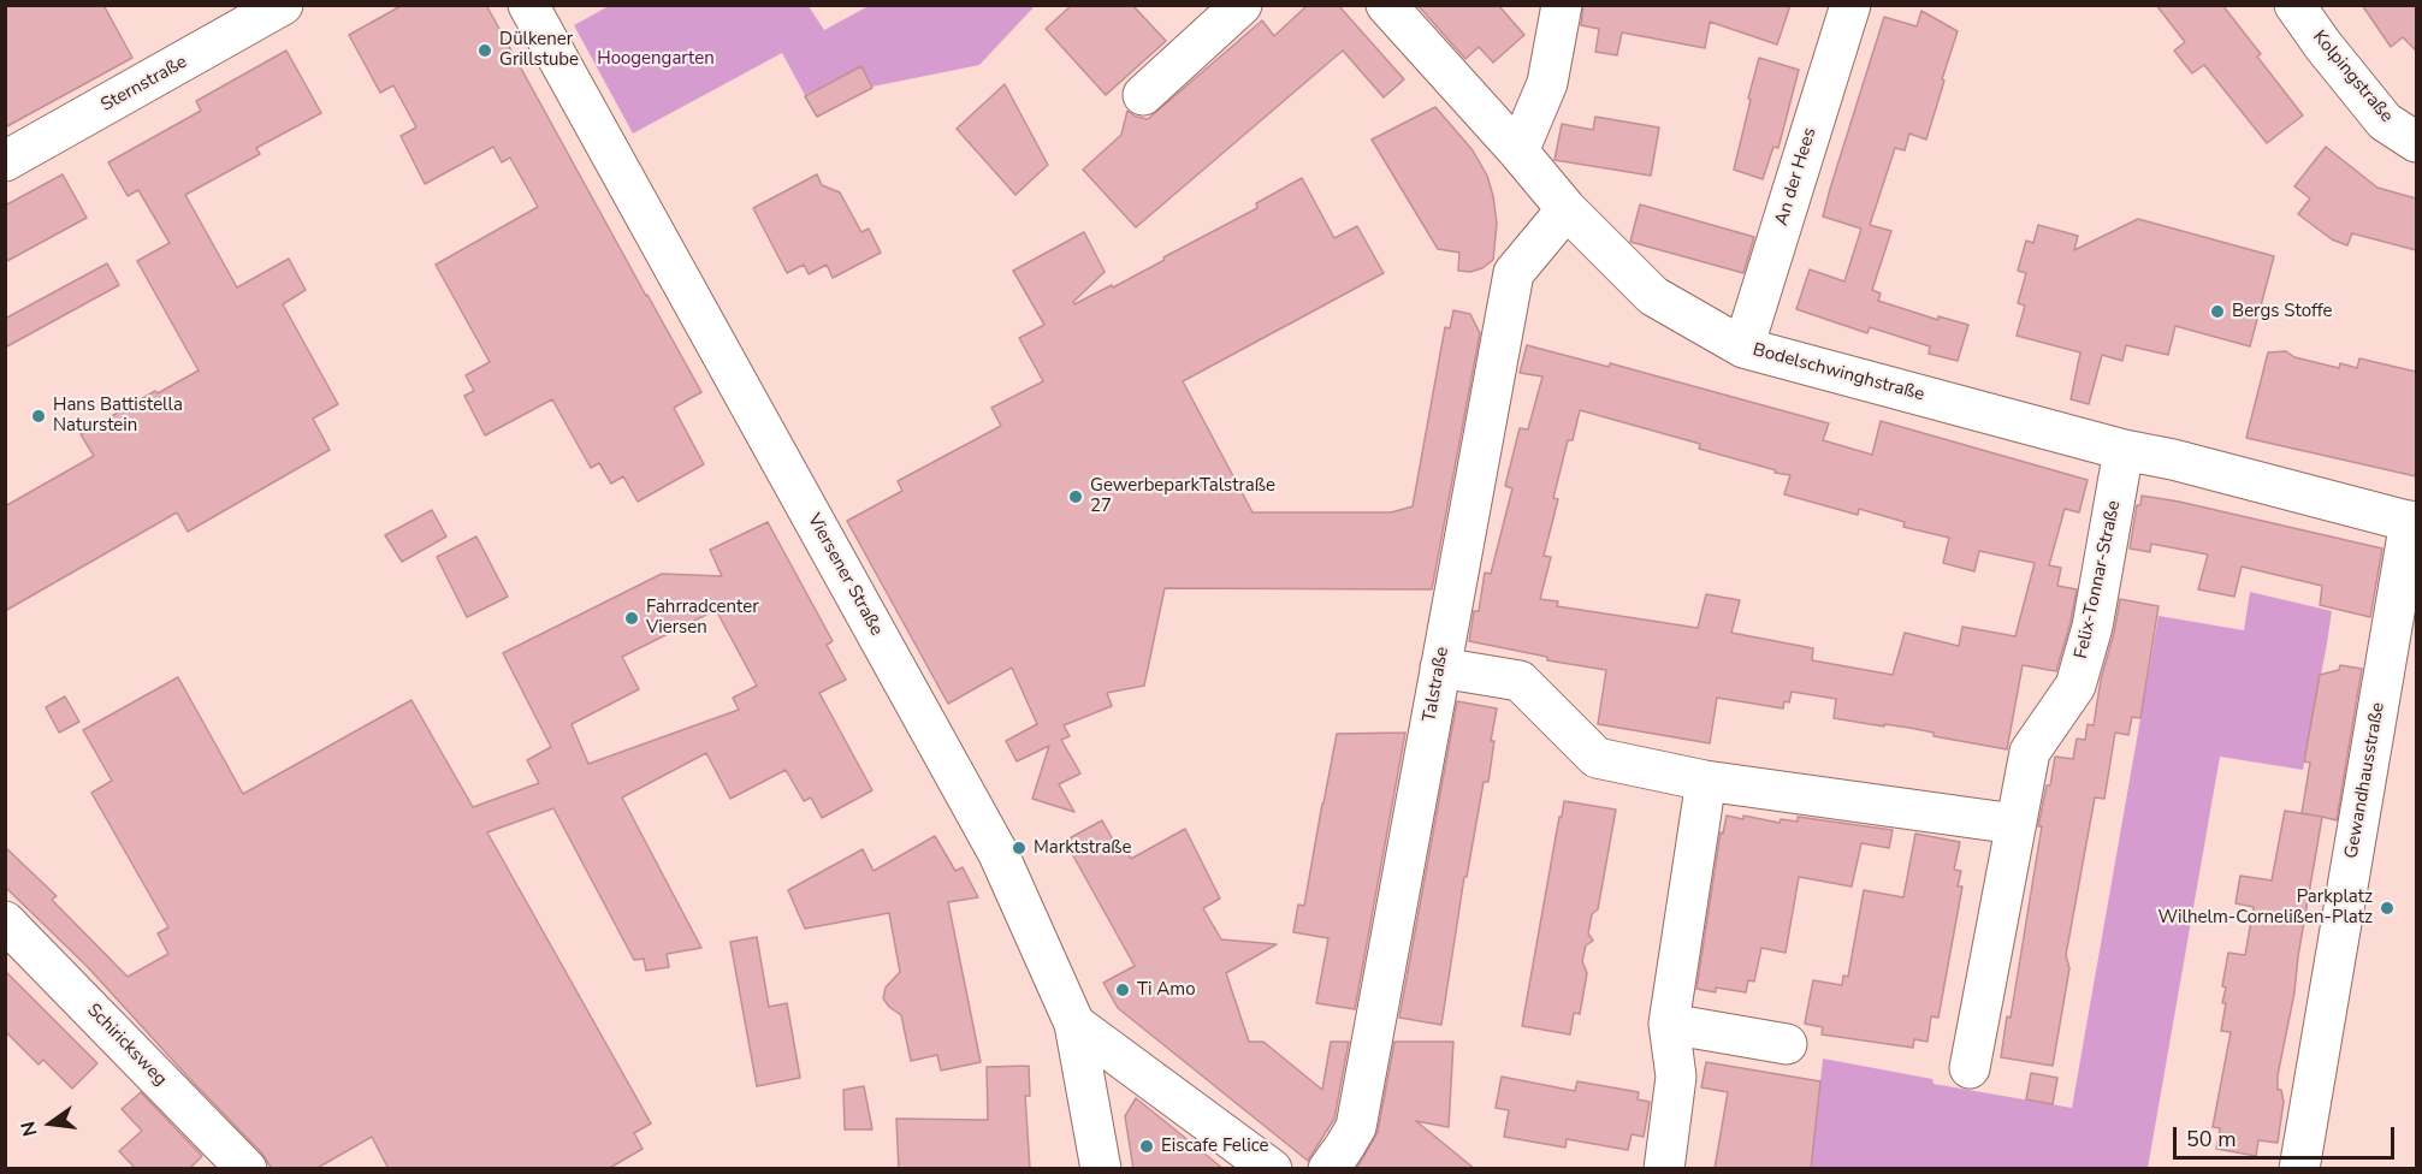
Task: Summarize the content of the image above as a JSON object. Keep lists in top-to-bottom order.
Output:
{
  "streets": {
    "street": [
      "Kolpingstraße",
      "Sternstraße",
      "An der Hees",
      "Bodelschwinghstraße",
      "Viersener Straße",
      "Felix-Tonnar-Straße",
      "Talstraße",
      "Gewandhausstraße",
      "Schiricksweg"
    ]
  },
  "crossings": [
    ["An der Hees", "Bodelschwinghstraße"],
    ["Bodelschwinghstraße", "Felix-Tonnar-Straße"],
    ["Bodelschwinghstraße", "Talstraße"],
    ["Bodelschwinghstraße", "Gewandhausstraße"]
  ],
  "parks": ["Hoogengarten"],
  "places": [
    "Dülkener Grillstube",
    "Bergs Stoffe",
    "Hans Battistella Naturstein",
    "GewerbeparkTalstraße 27",
    "Fahrradcenter Viersen",
    "Marktstraße",
    "Parkplatz Wilhelm-Cornelißen-Platz",
    "Ti Amo",
    "Eiscafe Felice"
  ],
  "scale_bar": "50 m",
  "north": "left"
}
